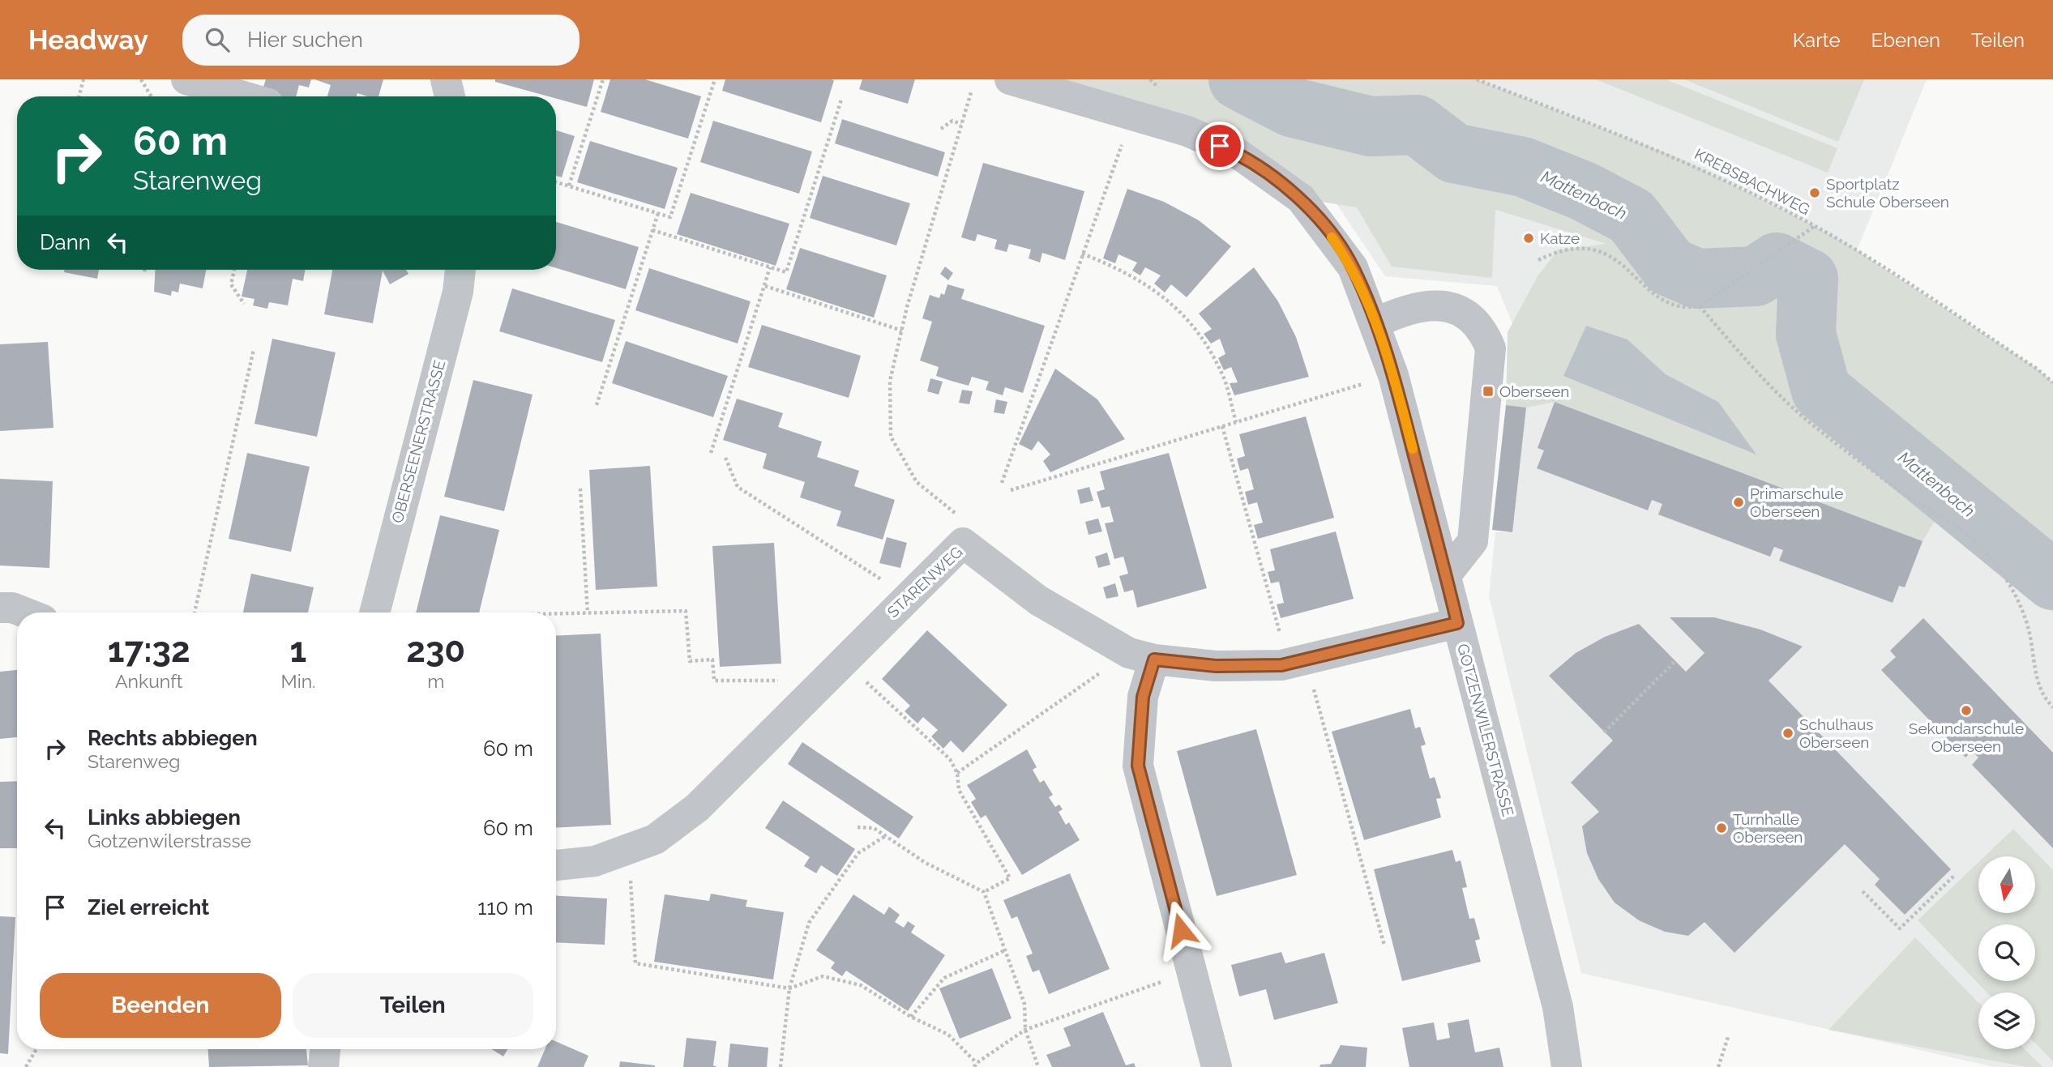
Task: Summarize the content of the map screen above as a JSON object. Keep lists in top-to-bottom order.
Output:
{
  "streets": {
    "street": ["OBERSEENERSTRASSE", "STARENWEG", "GOTZENWILERSTRASSE"],
    "path": ["KREBSBACHWEG"]
  },
  "crossings": [
    ["STARENWEG", "GOTZENWILERSTRASSE"]
  ],
  "water": ["Mattenbach"],
  "places": {
    "other": [
      "Sportplatz Schule Oberseen",
      "Katze",
      "Primarschule Oberseen",
      "Sekundarschule Oberseen",
      "Schulhaus Oberseen",
      "Turnhalle Oberseen"
    ],
    "transit": ["Oberseen"]
  },
  "north": "bottom",
  "page": {
    "header": "Headway",
    "search": "Hier suchen",
    "nav": ["Karte", "Ebenen", "Teilen"],
    "turn": ["60 m", "Starenweg"],
    "then": "Dann",
    "eta": [
      "17:32",
      "Ankunft",
      "1",
      "Min.",
      "230",
      "m"
    ],
    "list": [
      {
        "name": "Rechts abbiegen",
        "note": "Starenweg",
        "value": "60 m"
      },
      {
        "name": "Links abbiegen",
        "note": "Gotzenwilerstrasse",
        "value": "60 m"
      },
      {
        "name": "Ziel erreicht",
        "value": "110 m"
      }
    ],
    "buttons": ["Beenden", "Teilen"]
  }
}
